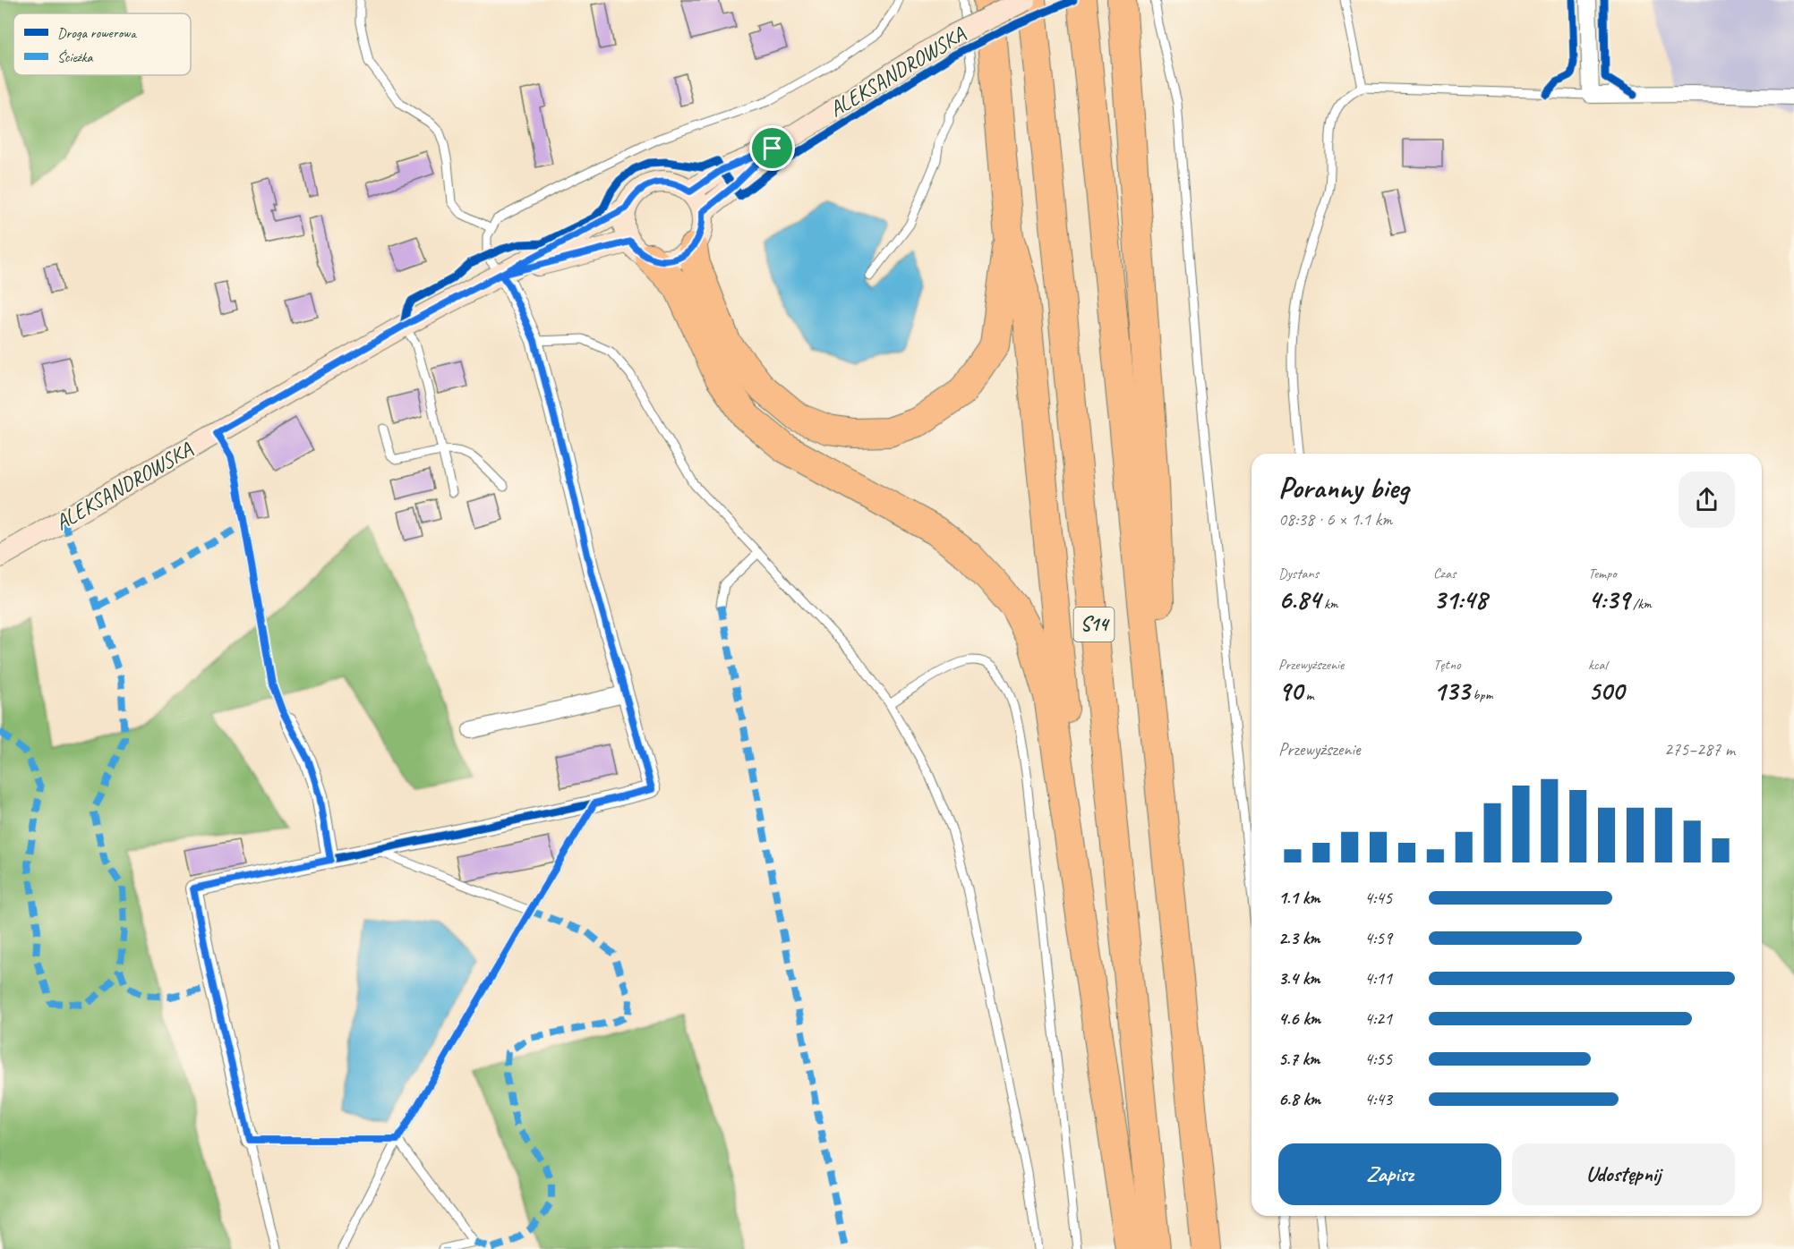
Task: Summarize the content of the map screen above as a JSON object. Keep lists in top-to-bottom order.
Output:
{
  "streets": {
    "highway": ["S14"],
    "main road": ["ALEKSANDROWSKA"]
  },
  "legend": ["Droga rowerowa", "Ścieżka"],
  "page": {
    "heading": ["Poranny bieg", "08:38 · 6 × 1.1 km"],
    "stats": [
      ["Dystans", "6.84 km"],
      ["Czas", "31:48"],
      ["Tempo", "4:39 /km"],
      ["Przewyższenie", "90 m"],
      ["Tętno", "133 bpm"],
      ["kcal", "500"]
    ],
    "chart": ["Przewyższenie", "275–287 m"],
    "list": [
      {
        "name": "1.1 km",
        "note": "4:45"
      },
      {
        "name": "2.3 km",
        "note": "4:59"
      },
      {
        "name": "3.4 km",
        "note": "4:11"
      },
      {
        "name": "4.6 km",
        "note": "4:21"
      },
      {
        "name": "5.7 km",
        "note": "4:55"
      },
      {
        "name": "6.8 km",
        "note": "4:43"
      }
    ],
    "buttons": ["Zapisz", "Udostępnij"]
  }
}
